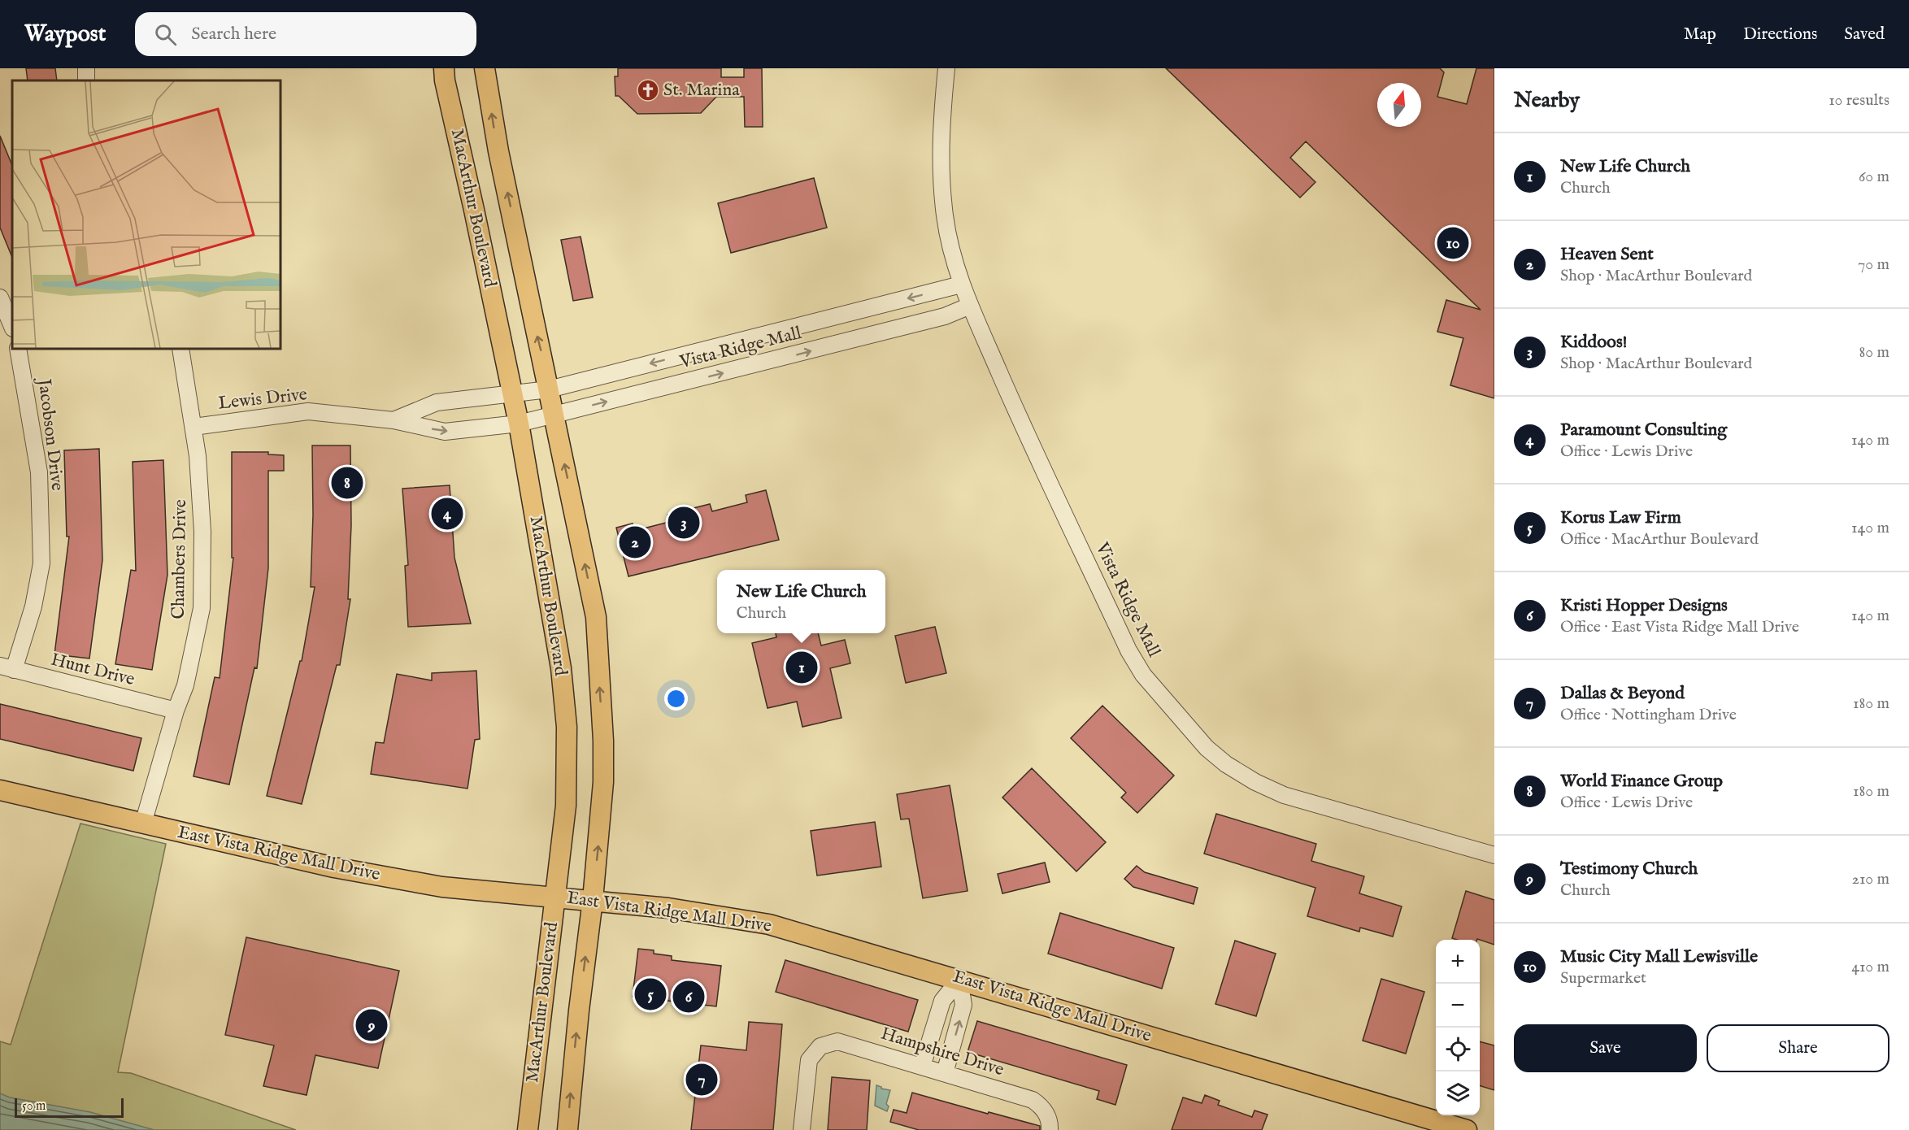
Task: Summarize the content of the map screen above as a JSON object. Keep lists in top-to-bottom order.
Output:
{
  "streets": {
    "main road": ["MacArthur Boulevard", "East Vista Ridge Mall Drive"],
    "street": [
      "Vista Ridge Mall",
      "Lewis Drive",
      "Jacobson Drive",
      "Chambers Drive",
      "Hunt Drive",
      "Hampshire Drive"
    ]
  },
  "crossings": [
    ["MacArthur Boulevard", "Vista Ridge Mall"],
    ["MacArthur Boulevard", "Lewis Drive"],
    ["MacArthur Boulevard", "East Vista Ridge Mall Drive"],
    ["Vista Ridge Mall", "Lewis Drive"],
    ["Lewis Drive", "Chambers Drive"],
    ["Jacobson Drive", "Hunt Drive"],
    ["Chambers Drive", "Hunt Drive"],
    ["Chambers Drive", "East Vista Ridge Mall Drive"]
  ],
  "places": {
    "church": ["St. Marina"]
  },
  "scale_bar": "50 m",
  "north": "top",
  "page": {
    "header": "Waypost",
    "search": "Search here",
    "nav": ["Map", "Directions", "Saved"],
    "heading": ["Nearby", "10 results"],
    "list": [
      {
        "mark": "1",
        "name": "New Life Church",
        "note": "Church",
        "value": "60 m"
      },
      {
        "mark": "2",
        "name": "Heaven Sent",
        "note": "Shop · MacArthur Boulevard",
        "value": "70 m"
      },
      {
        "mark": "3",
        "name": "Kiddoos!",
        "note": "Shop · MacArthur Boulevard",
        "value": "80 m"
      },
      {
        "mark": "4",
        "name": "Paramount Consulting",
        "note": "Office · Lewis Drive",
        "value": "140 m"
      },
      {
        "mark": "5",
        "name": "Korus Law Firm",
        "note": "Office · MacArthur Boulevard",
        "value": "140 m"
      },
      {
        "mark": "6",
        "name": "Kristi Hopper Designs",
        "note": "Office · East Vista Ridge Mall Drive",
        "value": "140 m"
      },
      {
        "mark": "7",
        "name": "Dallas & Beyond",
        "note": "Office · Nottingham Drive",
        "value": "180 m"
      },
      {
        "mark": "8",
        "name": "World Finance Group",
        "note": "Office · Lewis Drive",
        "value": "180 m"
      },
      {
        "mark": "9",
        "name": "Testimony Church",
        "note": "Church",
        "value": "210 m"
      },
      {
        "mark": "10",
        "name": "Music City Mall Lewisville",
        "note": "Supermarket",
        "value": "410 m"
      }
    ],
    "pins": [
      "10",
      "8",
      "4",
      "3",
      "2",
      "1",
      "5",
      "6",
      "9",
      "7"
    ],
    "popup": ["New Life Church", "Church"],
    "map_buttons": ["+", "−"],
    "buttons": ["Save", "Share"],
    "scale": "50 m"
  }
}
